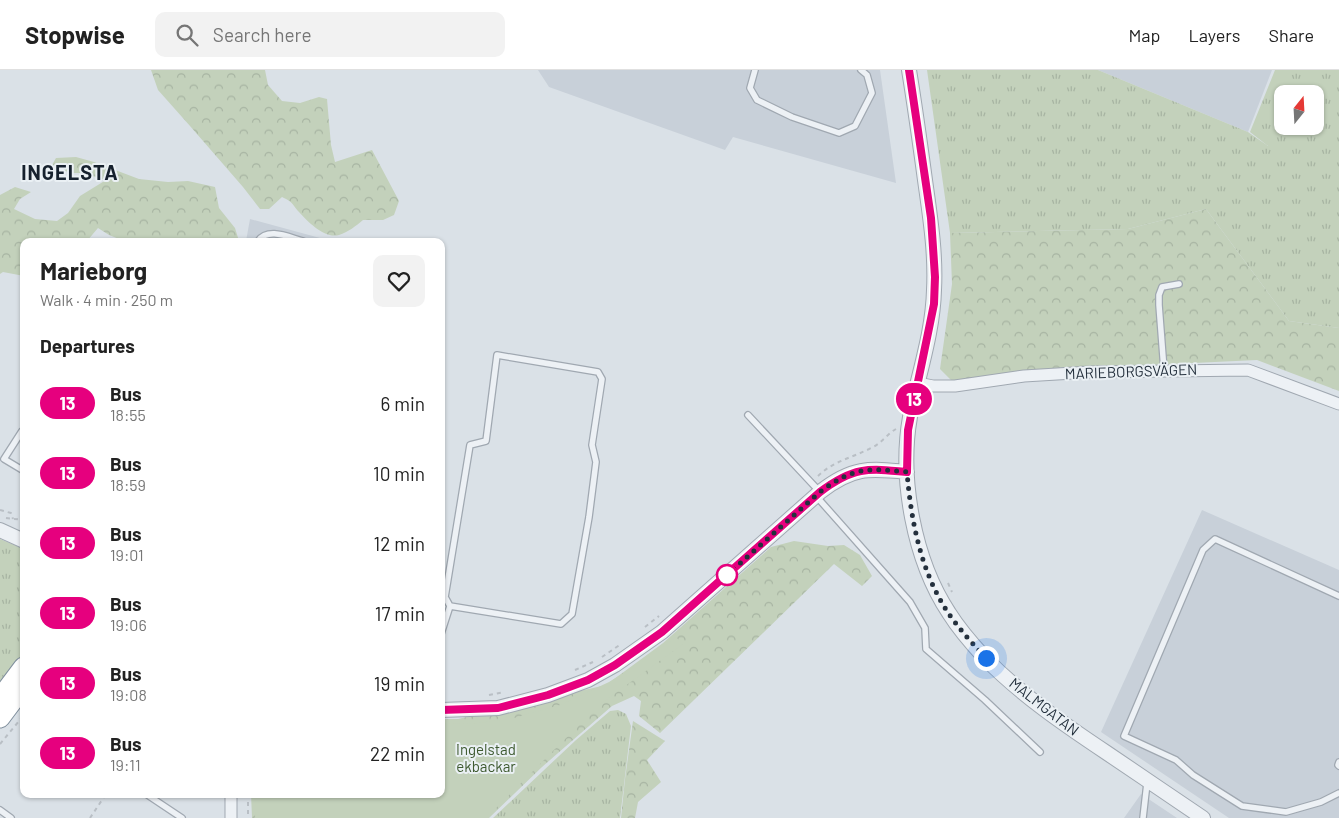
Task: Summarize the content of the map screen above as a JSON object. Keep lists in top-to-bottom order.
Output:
{
  "streets": {
    "street": ["MARIEBORGSVÄGEN", "MALMGATAN"]
  },
  "crossings": [
    ["MARIEBORGSVÄGEN", "MALMGATAN"]
  ],
  "districts": ["INGELSTA"],
  "parks": ["Ingelstad ekbackar"],
  "lines": ["bus line 13"],
  "north": "top",
  "page": {
    "header": "Stopwise",
    "search": "Search here",
    "nav": ["Map", "Layers", "Share"],
    "on_map": "13",
    "heading": [
      ["Marieborg", "Walk · 4 min · 250 m"],
      "Departures"
    ],
    "list": [
      {
        "mark": "13",
        "name": "Bus",
        "note": "18:55",
        "value": "6 min"
      },
      {
        "mark": "13",
        "name": "Bus",
        "note": "18:59",
        "value": "10 min"
      },
      {
        "mark": "13",
        "name": "Bus",
        "note": "19:01",
        "value": "12 min"
      },
      {
        "mark": "13",
        "name": "Bus",
        "note": "19:06",
        "value": "17 min"
      },
      {
        "mark": "13",
        "name": "Bus",
        "note": "19:08",
        "value": "19 min"
      },
      {
        "mark": "13",
        "name": "Bus",
        "note": "19:11",
        "value": "22 min"
      }
    ]
  }
}
